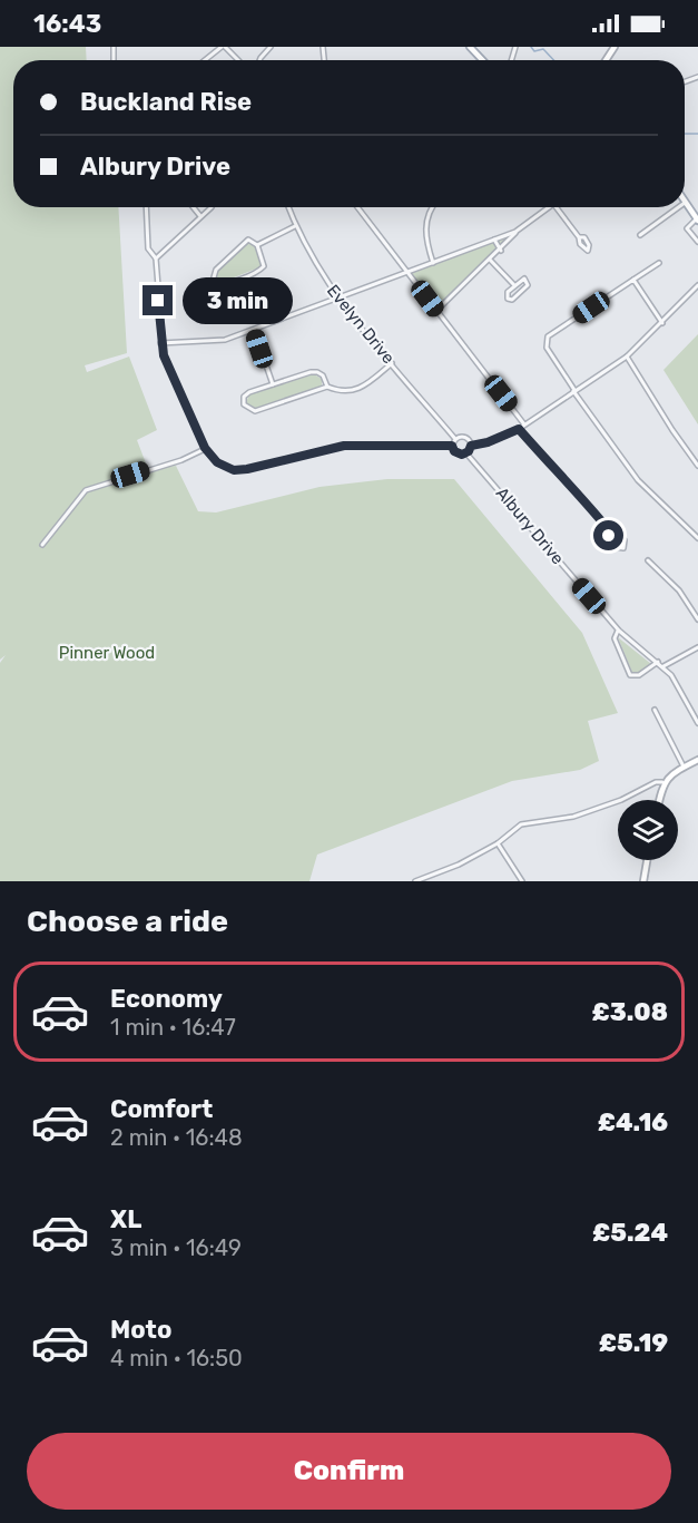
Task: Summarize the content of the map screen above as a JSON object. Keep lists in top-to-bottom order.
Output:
{
  "streets": {
    "street": ["Evelyn Drive", "Albury Drive"]
  },
  "crossings": [
    ["Evelyn Drive", "Albury Drive"]
  ],
  "parks": ["Pinner Wood"],
  "page": {
    "status": "16:43",
    "banner": ["Buckland Rise", "Albury Drive"],
    "bubble": "3 min",
    "heading": "Choose a ride",
    "list": [
      {
        "name": "Economy",
        "note": "1 min · 16:47",
        "value": "£3.08"
      },
      {
        "name": "Comfort",
        "note": "2 min · 16:48",
        "value": "£4.16"
      },
      {
        "name": "XL",
        "note": "3 min · 16:49",
        "value": "£5.24"
      },
      {
        "name": "Moto",
        "note": "4 min · 16:50",
        "value": "£5.19"
      }
    ],
    "buttons": "Confirm"
  }
}
